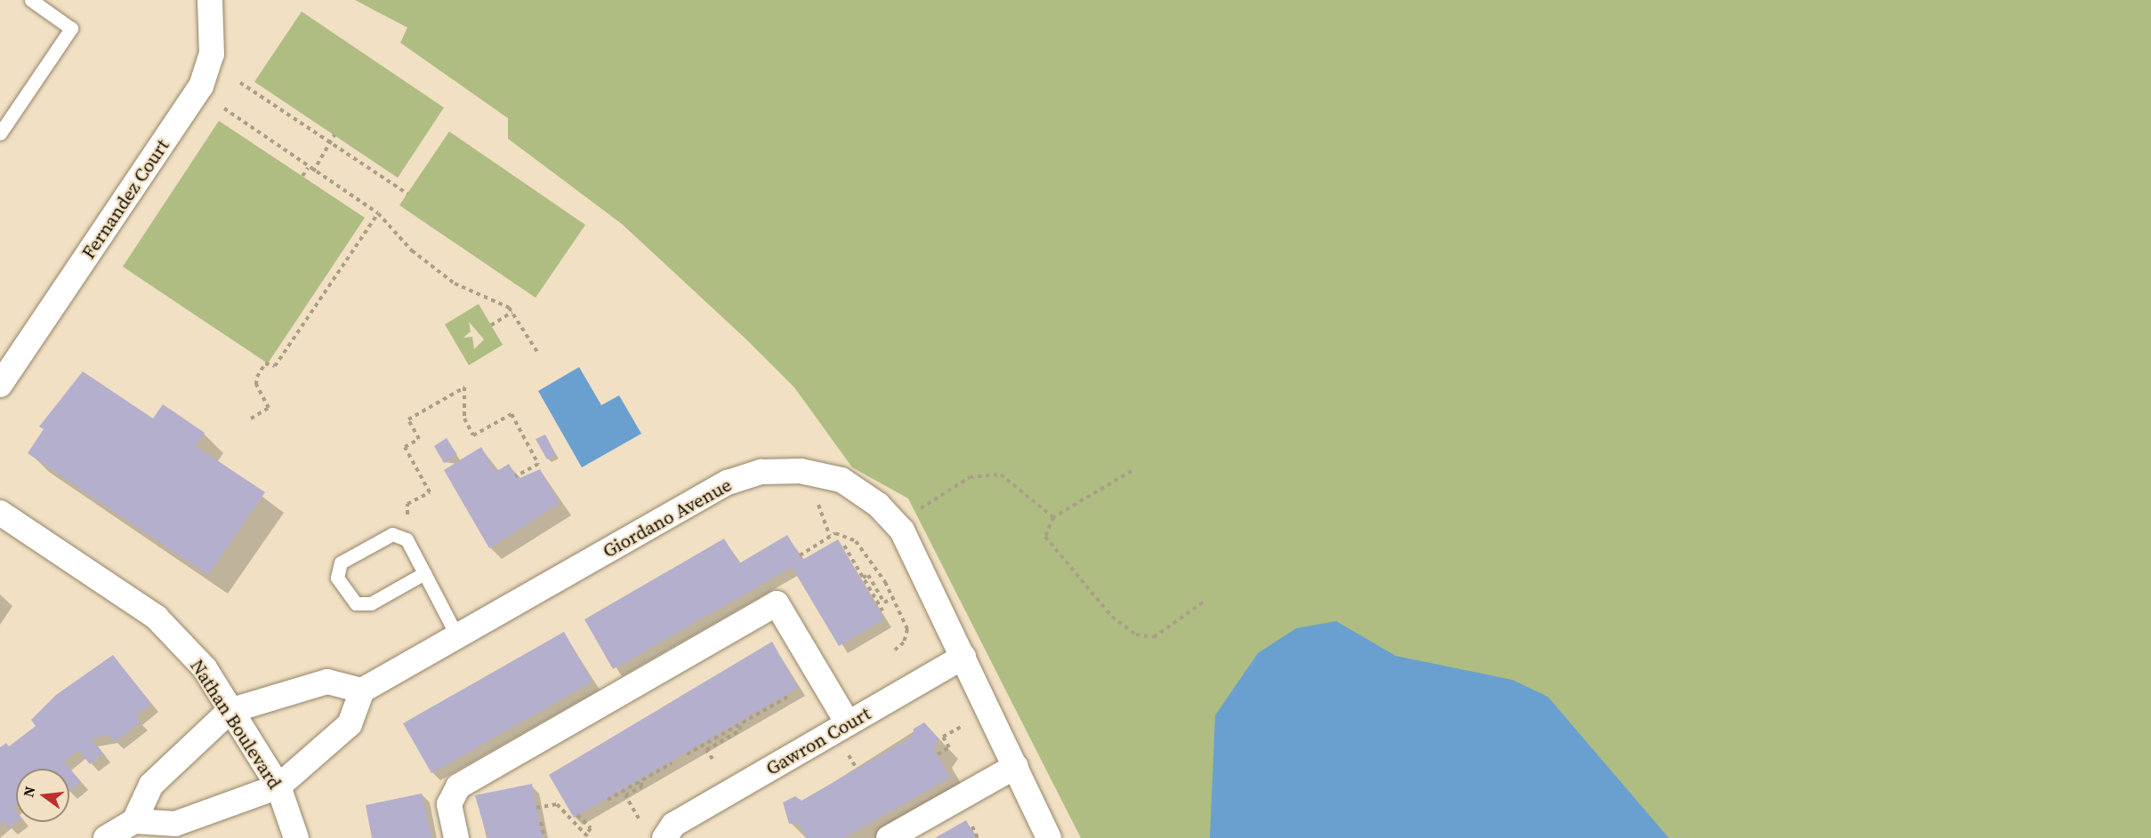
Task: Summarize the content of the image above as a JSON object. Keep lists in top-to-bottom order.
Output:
{
  "streets": {
    "street": [
      "Fernandez Court",
      "Giordano Avenue",
      "Nathan Boulevard",
      "Gawron Court"
    ]
  },
  "crossings": [
    ["Giordano Avenue", "Gawron Court"]
  ],
  "north": "left"
}
